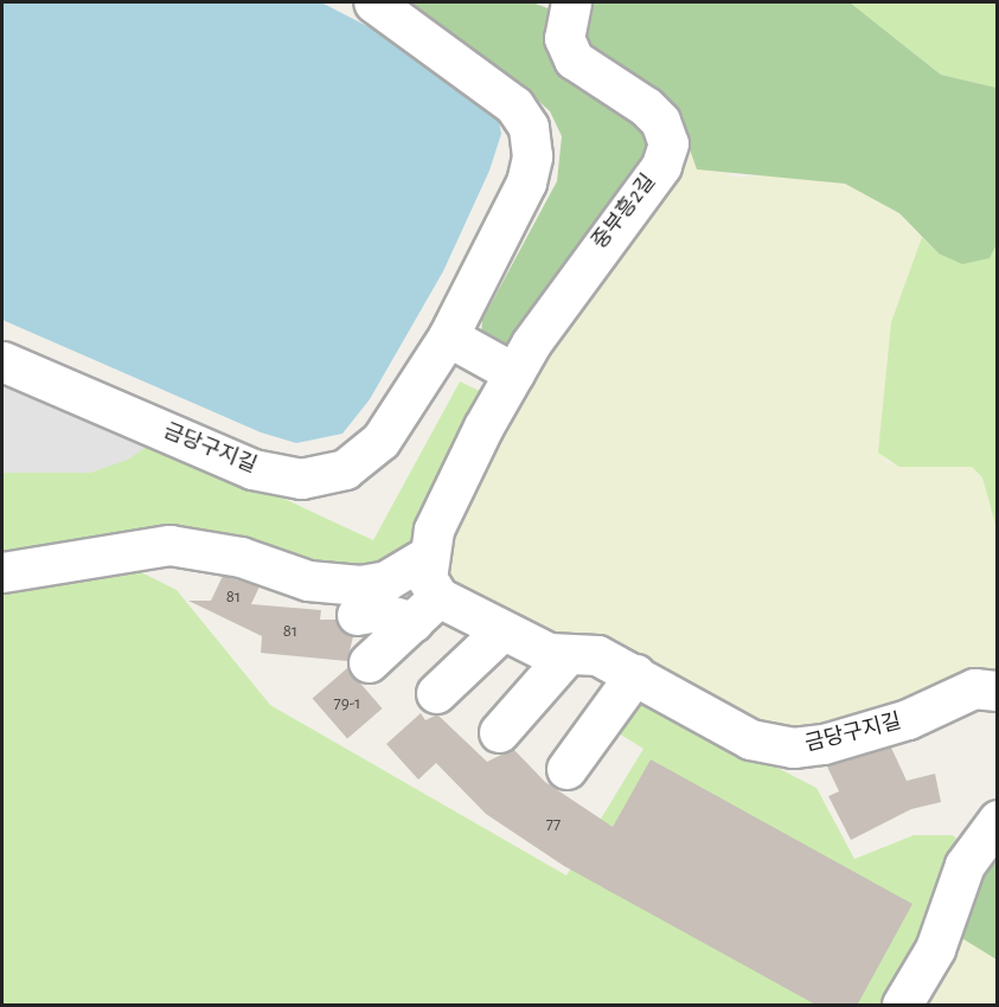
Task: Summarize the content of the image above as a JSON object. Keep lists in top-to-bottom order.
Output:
{
  "streets": {
    "lane": ["중부흥2길", "금당구지길"]
  },
  "house_numbers": [
    "81",
    "81",
    "79-1",
    "77"
  ]
}
